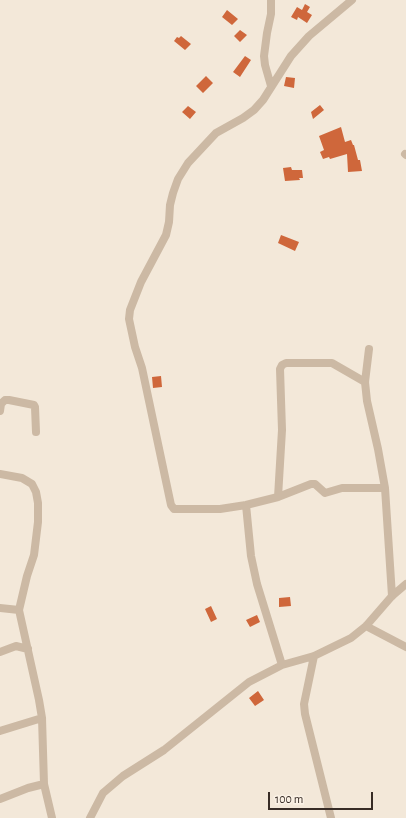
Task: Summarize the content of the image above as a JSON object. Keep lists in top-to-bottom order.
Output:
{
  "scale_bar": "100 m"
}
